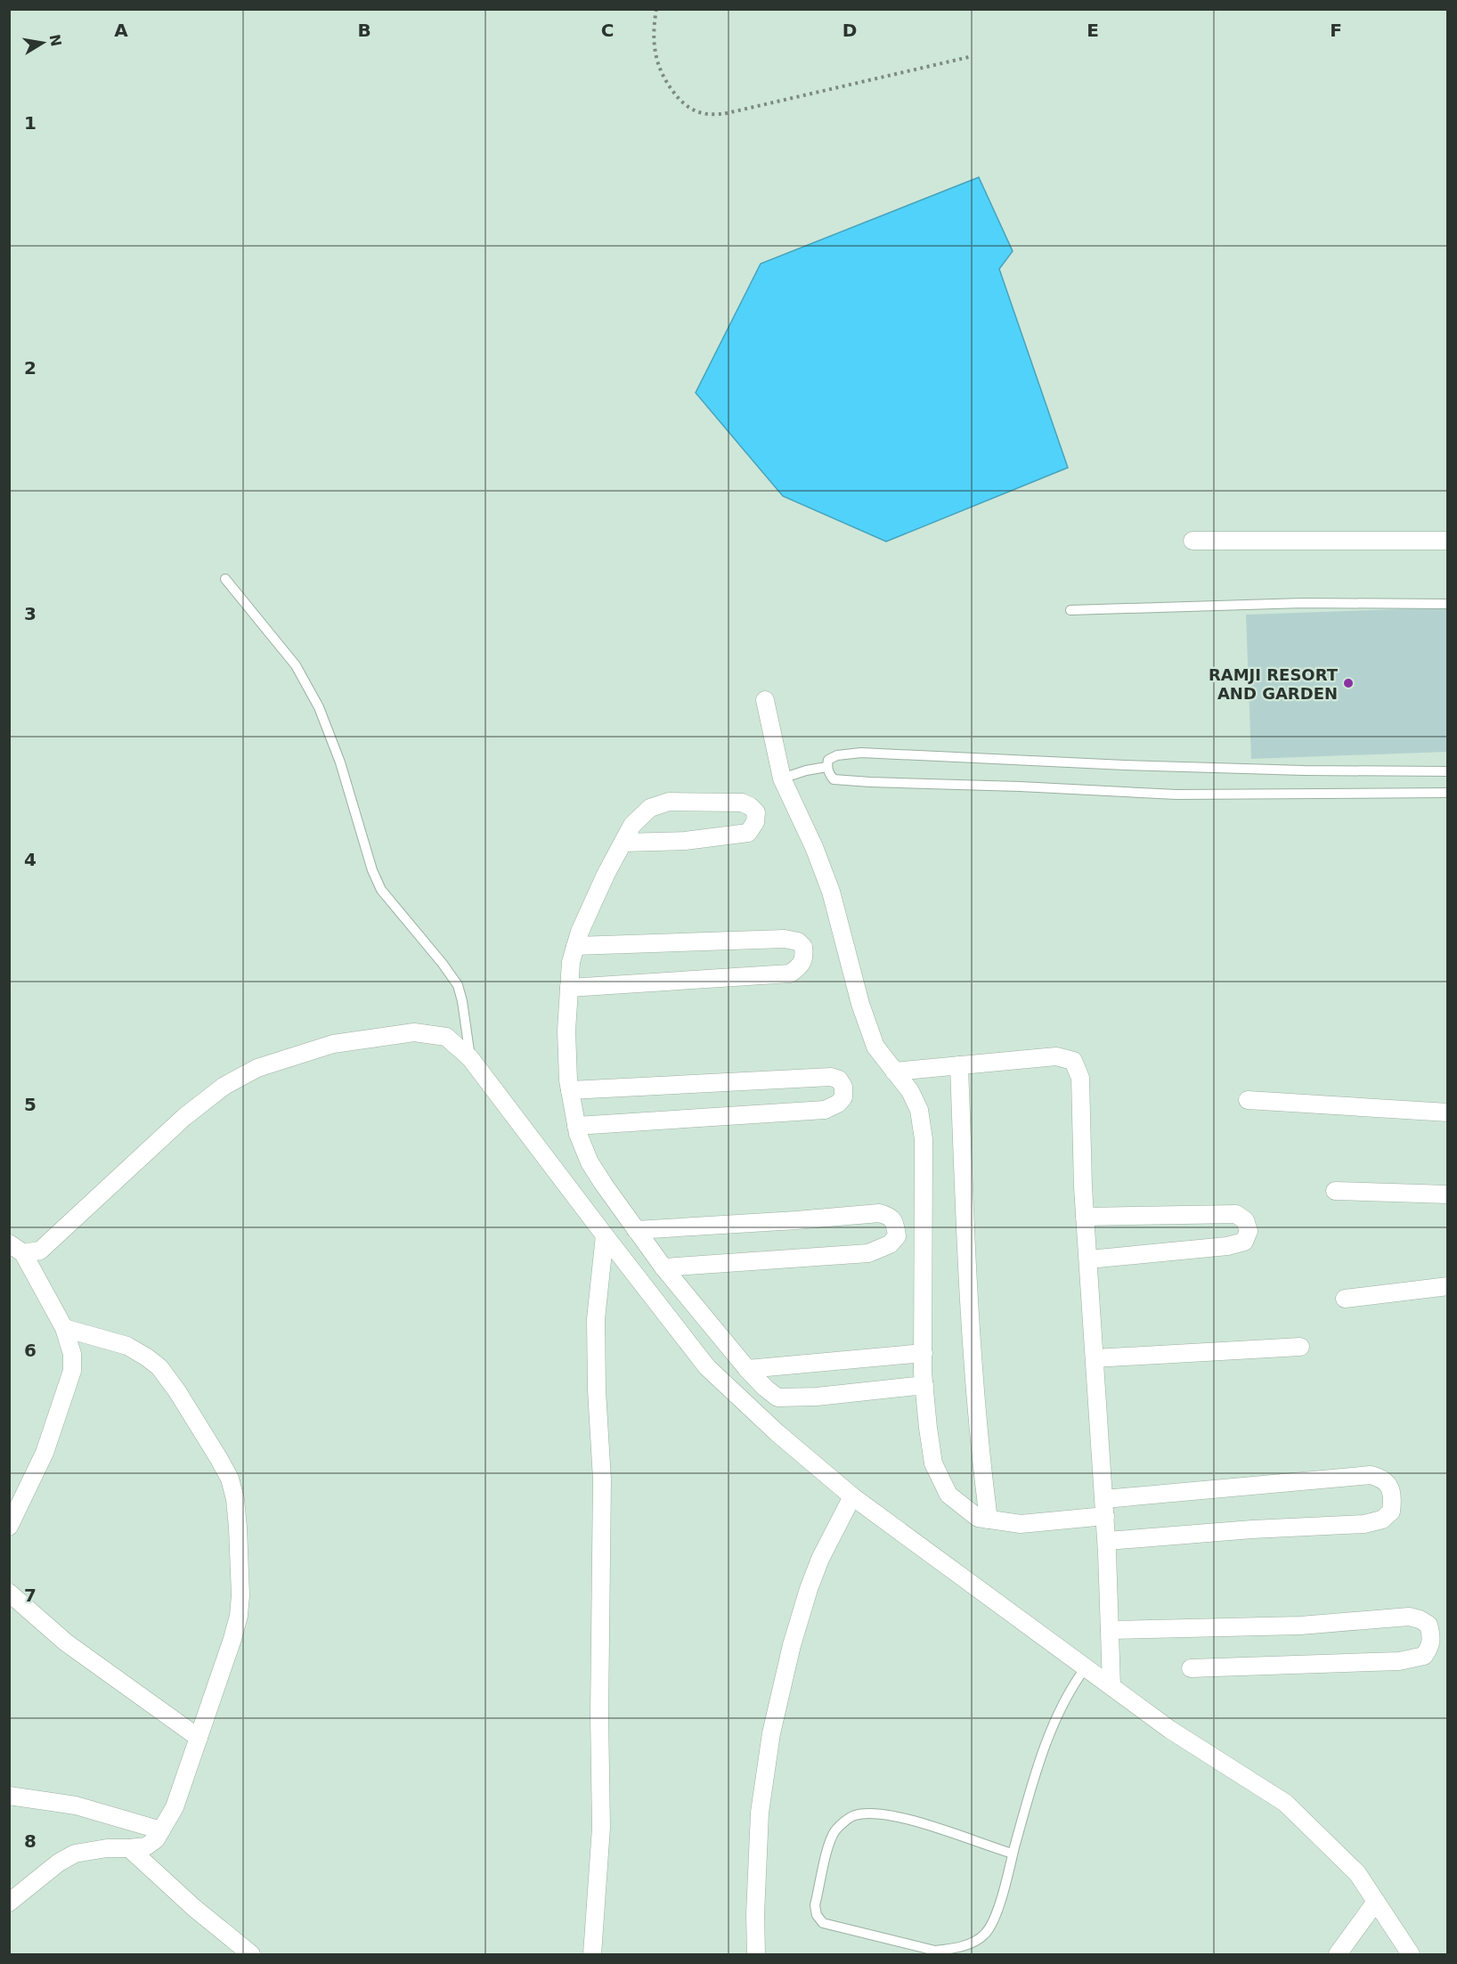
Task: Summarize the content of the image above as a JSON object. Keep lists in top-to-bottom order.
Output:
{
  "places": ["RAMJI RESORT AND GARDEN"],
  "north": "right",
  "grid": {
    "columns": [
      "A",
      "B",
      "C",
      "D",
      "E",
      "F"
    ],
    "rows": [
      "1",
      "2",
      "3",
      "4",
      "5",
      "6",
      "7",
      "8"
    ]
  }
}
